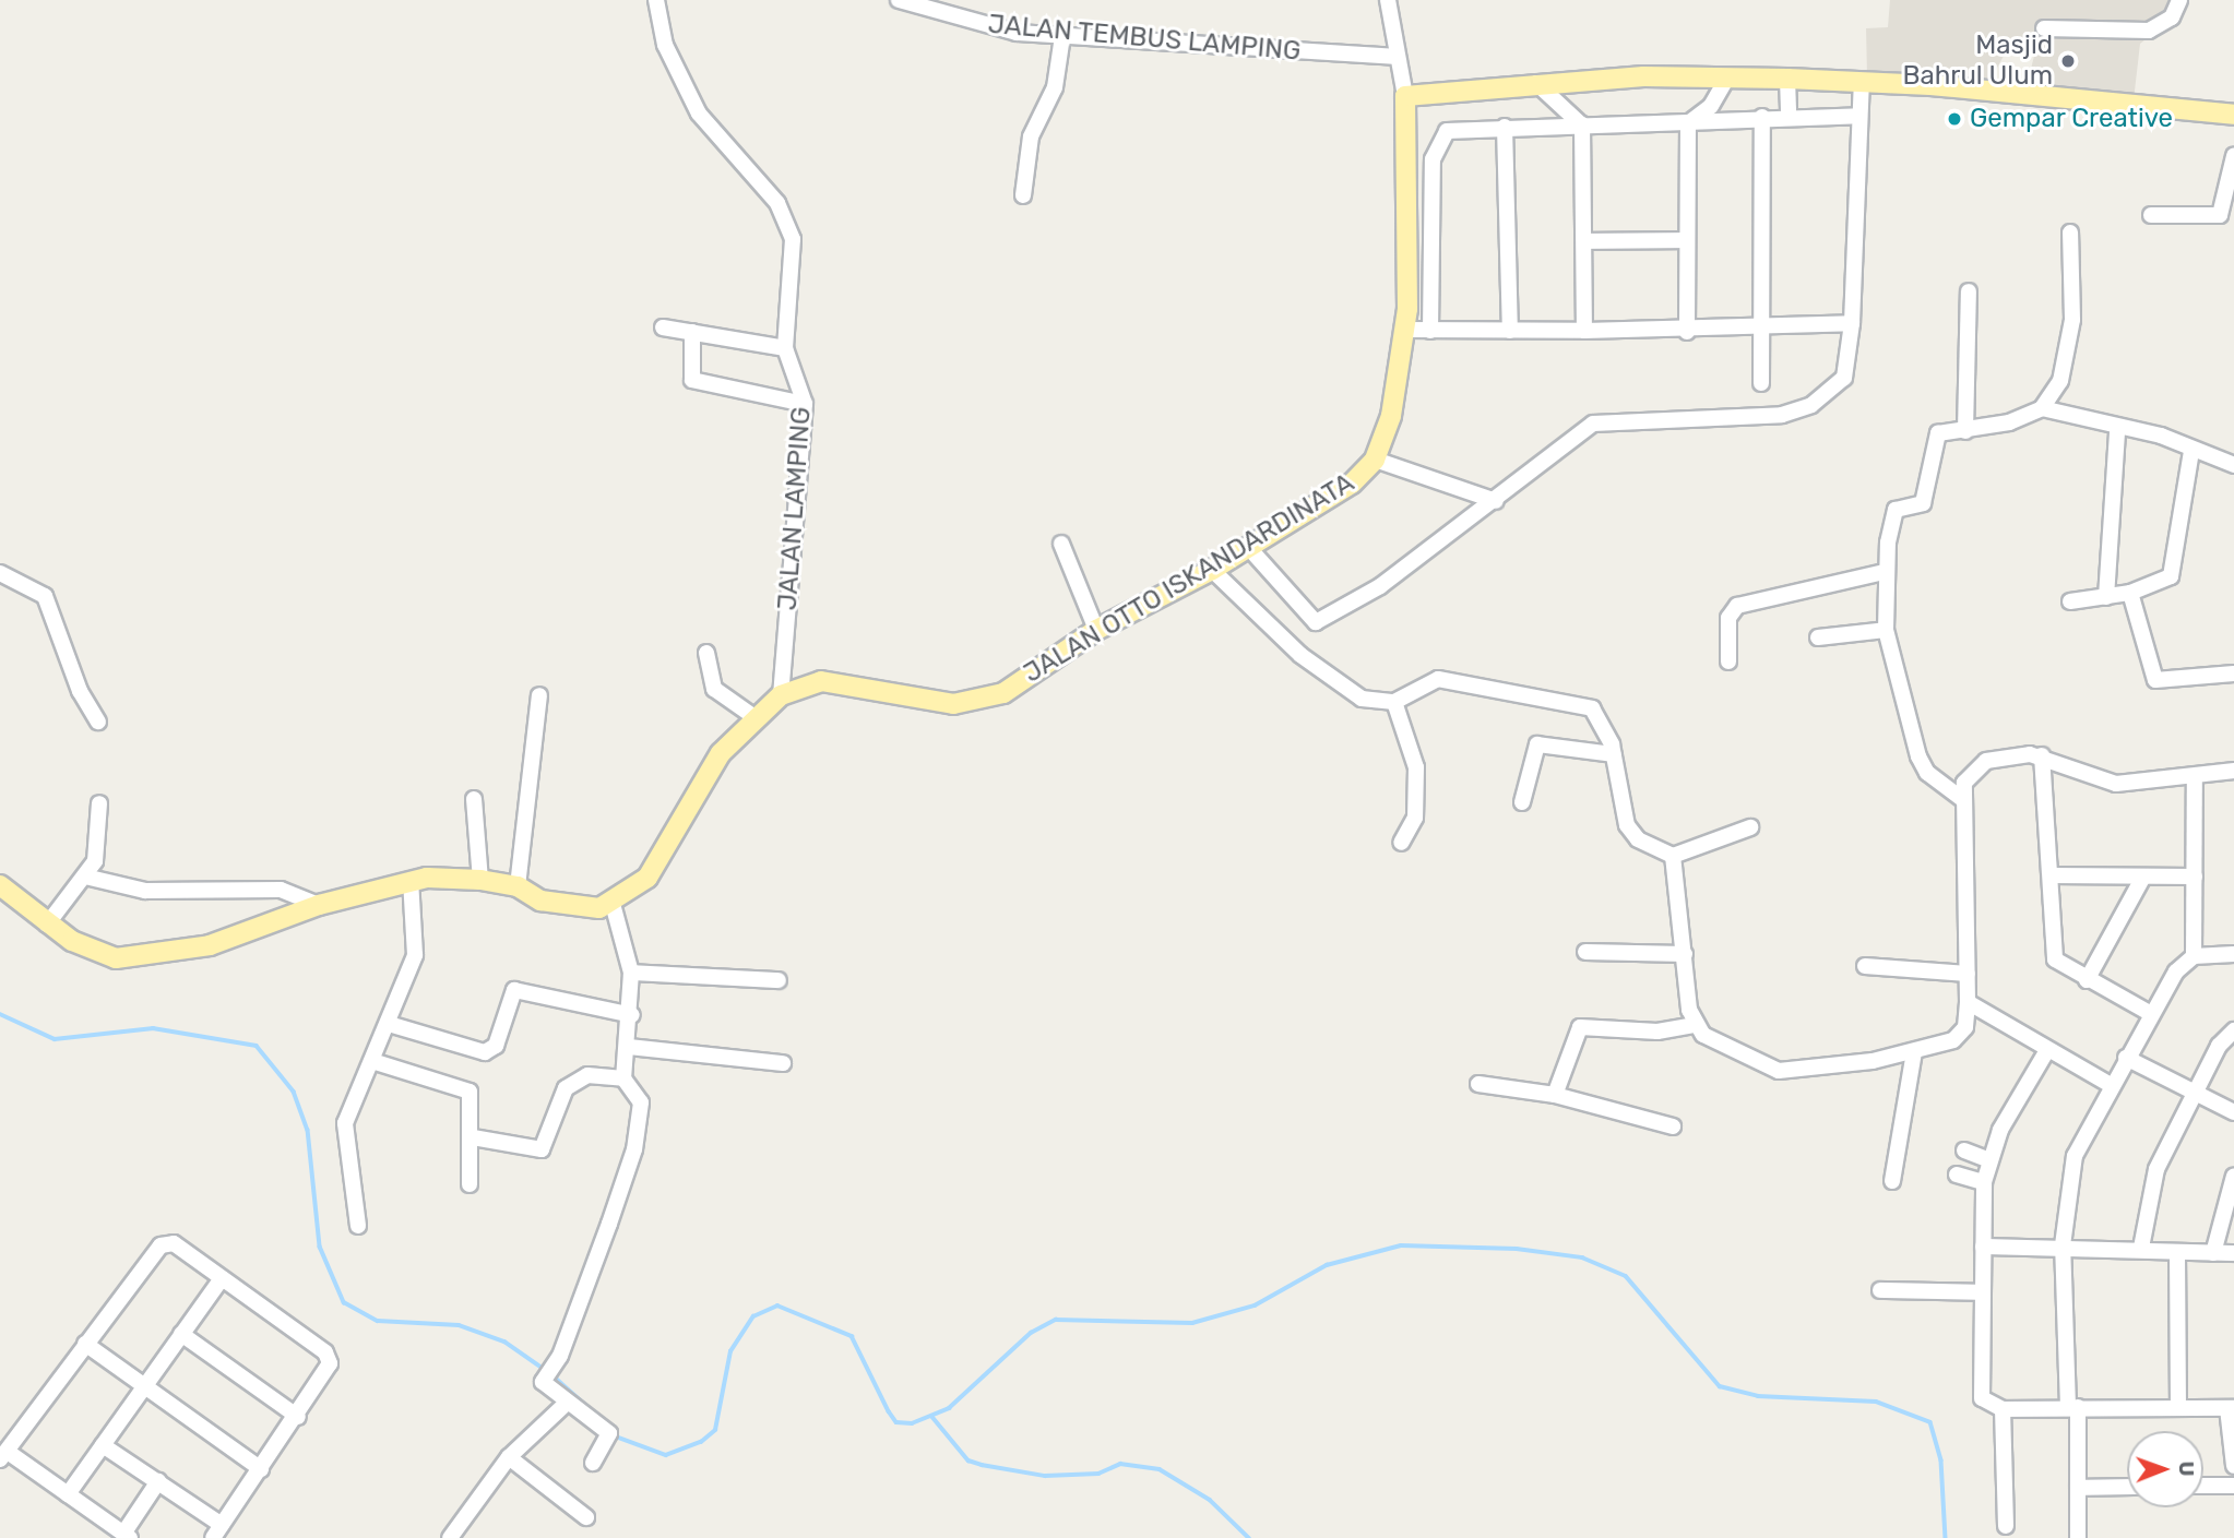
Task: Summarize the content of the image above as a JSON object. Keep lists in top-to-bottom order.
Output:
{
  "streets": {
    "main road": ["JALAN OTTO ISKANDARDINATA"],
    "street": ["JALAN TEMBUS LAMPING", "JALAN LAMPING"]
  },
  "crossings": [
    ["JALAN LAMPING", "JALAN OTTO ISKANDARDINATA"]
  ],
  "places": ["Masjid Bahrul Ulum", "Gempar Creative"],
  "north": "right"
}
